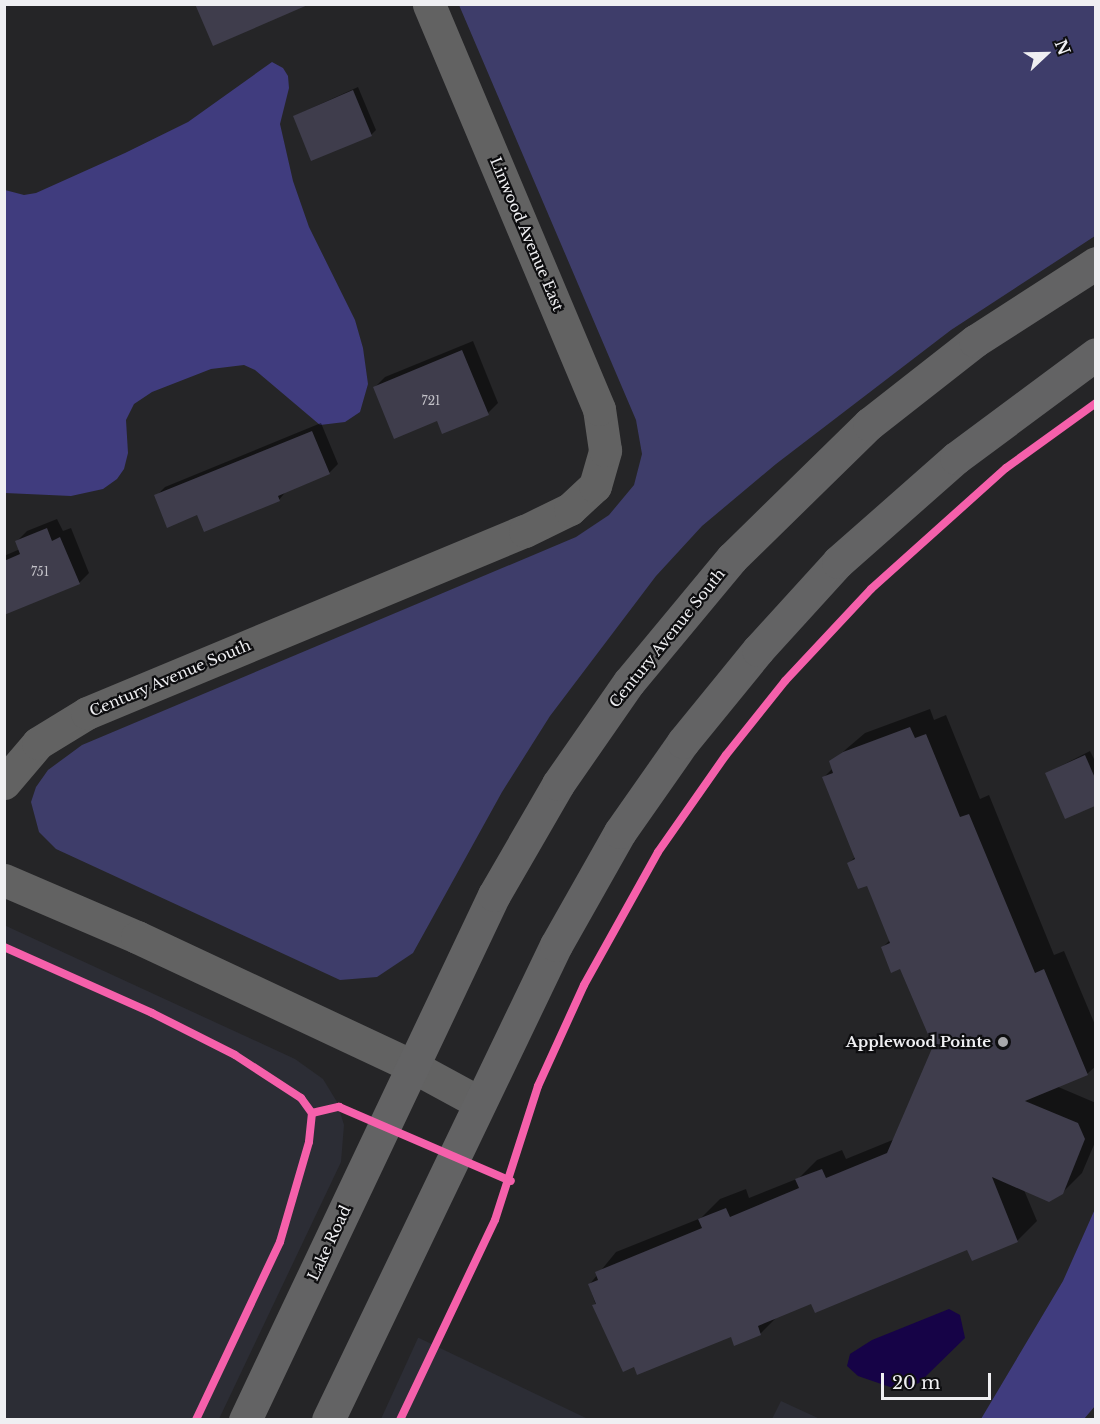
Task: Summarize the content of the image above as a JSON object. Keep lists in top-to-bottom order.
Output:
{
  "streets": {
    "main road": ["Century Avenue South", "Lake Road"],
    "street": ["Linwood Avenue East"]
  },
  "crossings": [
    ["Linwood Avenue East", "Century Avenue South"],
    ["Century Avenue South", "Lake Road"]
  ],
  "places": ["Applewood Pointe"],
  "house_numbers": ["721", "751"],
  "scale_bar": "20 m",
  "north": "right"
}
